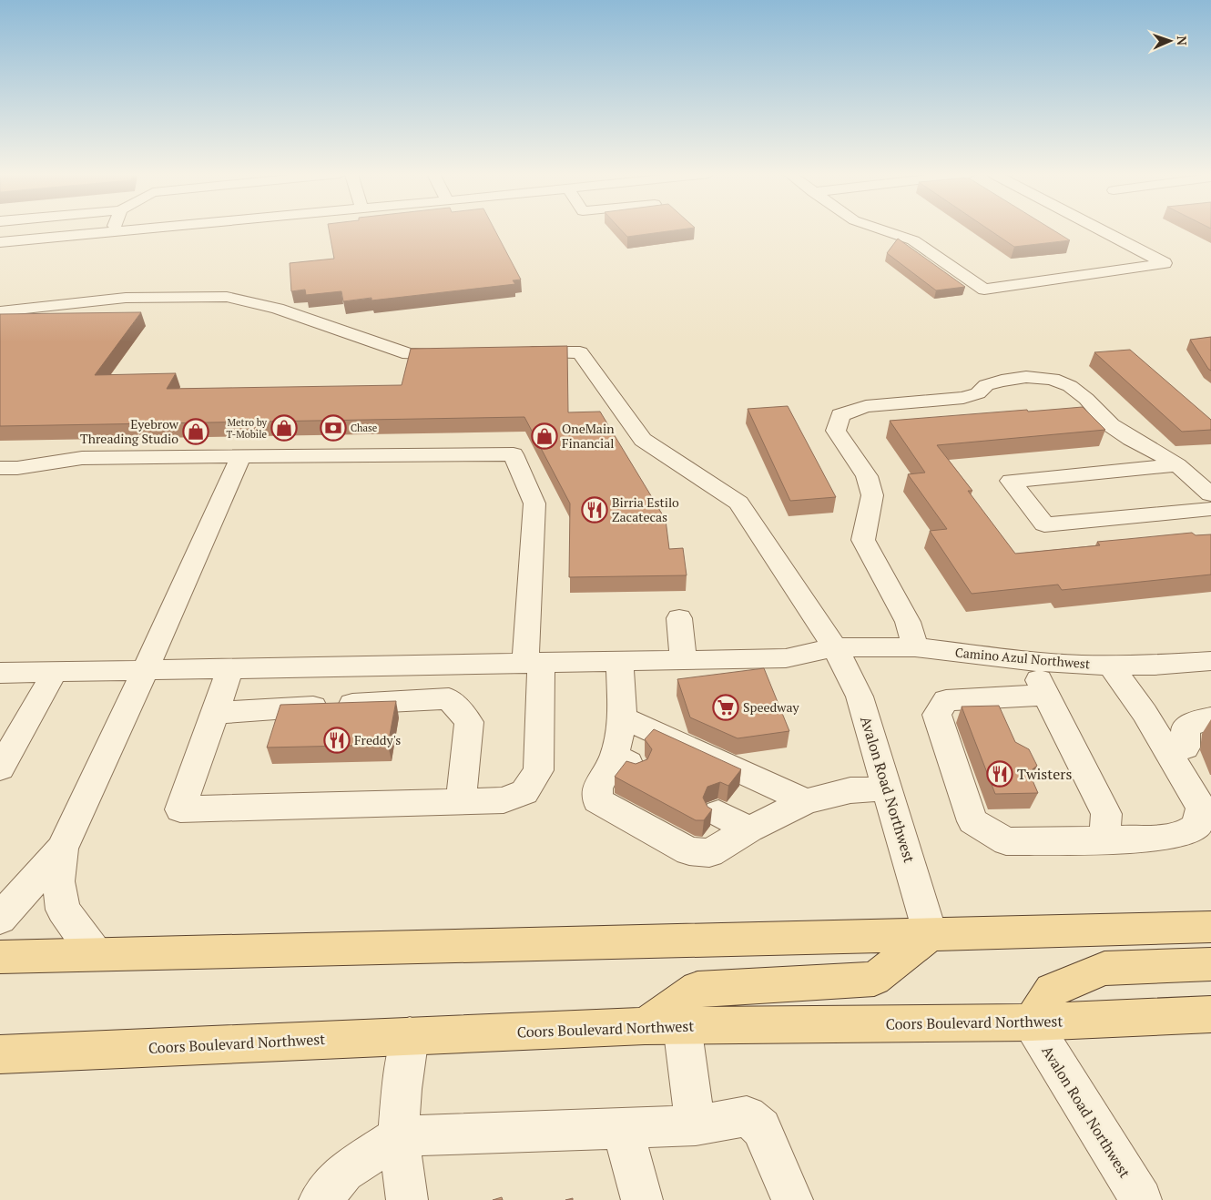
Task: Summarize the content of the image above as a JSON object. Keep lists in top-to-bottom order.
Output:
{
  "streets": {
    "main road": ["Coors Boulevard Northwest"],
    "street": ["Camino Azul Northwest", "Avalon Road Northwest"]
  },
  "crossings": [
    ["Camino Azul Northwest", "Avalon Road Northwest"],
    ["Avalon Road Northwest", "Coors Boulevard Northwest"]
  ],
  "places": {
    "shop": ["Metro by T-Mobile", "Eyebrow Threading Studio", "OneMain Financial"],
    "bank": ["Chase"],
    "restaurant": ["Birria Estilo Zacatecas", "Freddy's", "Twisters"],
    "supermarket": ["Speedway"]
  },
  "north": "right"
}
